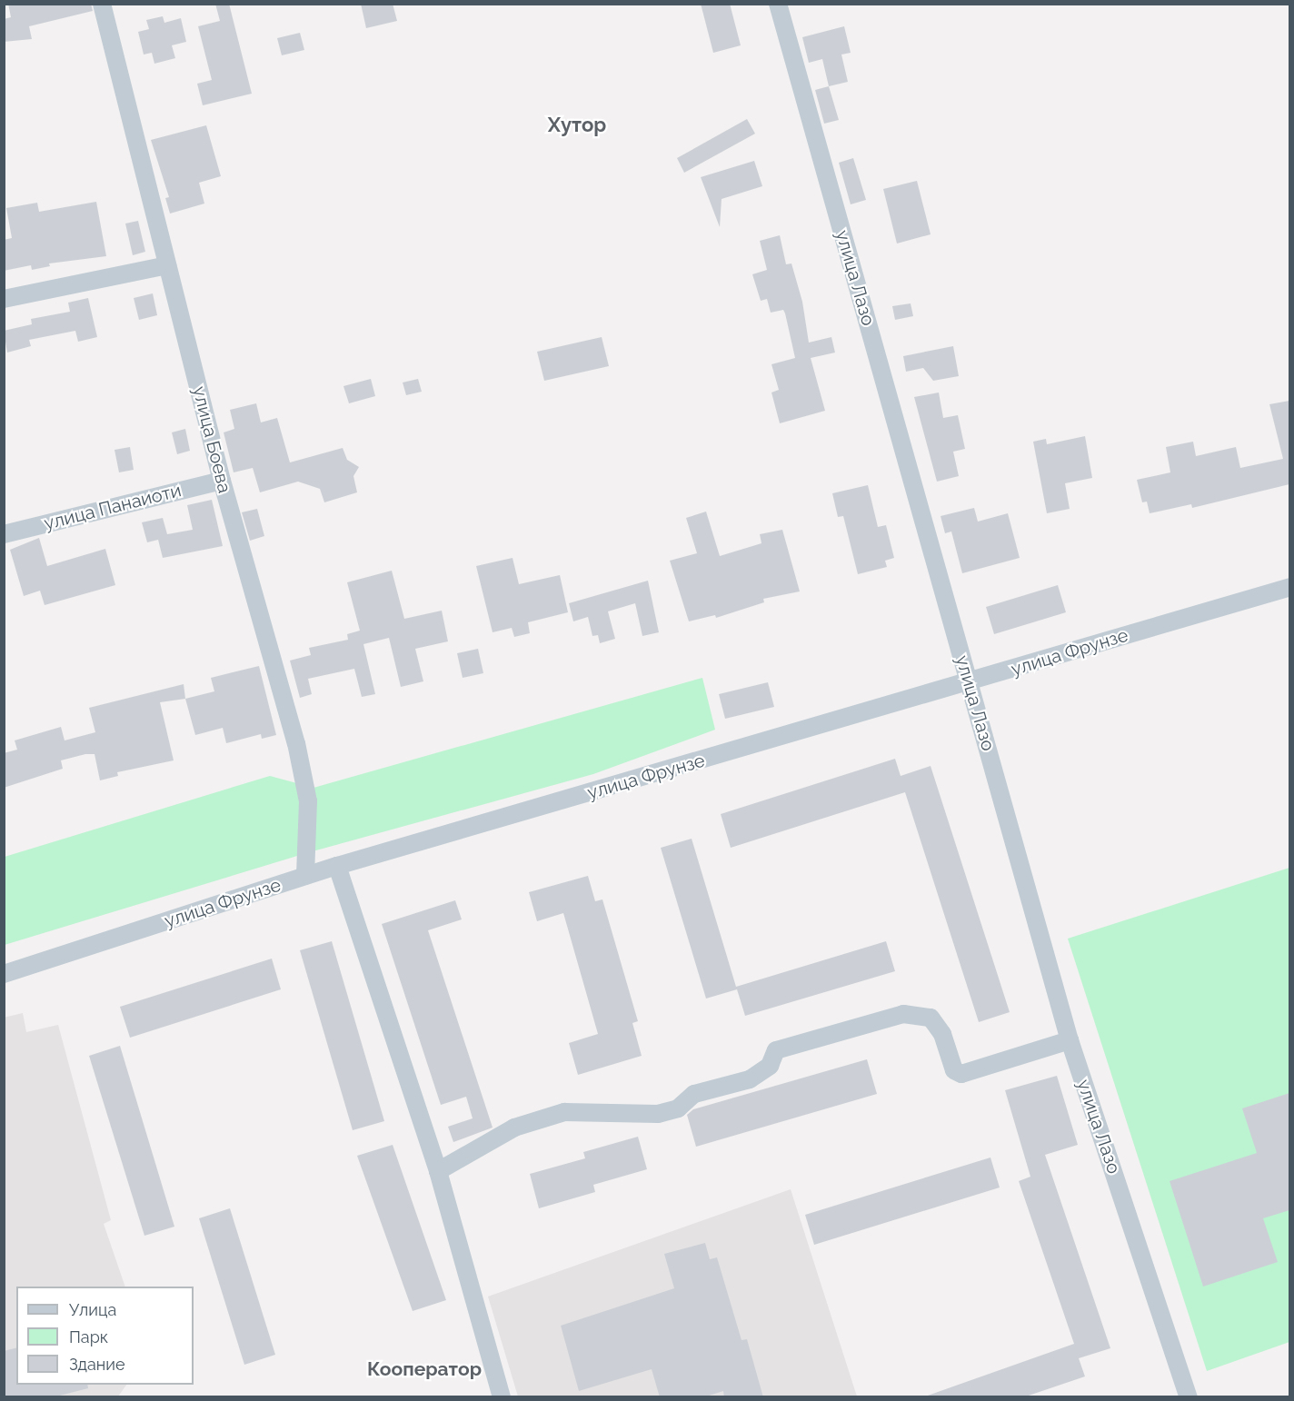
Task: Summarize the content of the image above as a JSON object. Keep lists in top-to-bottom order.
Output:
{
  "streets": {
    "street": [
      "улица Лазо",
      "улица Боева",
      "улица Панаиоти",
      "улица Фрунзе"
    ]
  },
  "crossings": [
    ["улица Лазо", "улица Фрунзе"],
    ["улица Боева", "улица Панаиоти"],
    ["улица Боева", "улица Фрунзе"]
  ],
  "districts": ["Хутор", "Кооператор"],
  "legend": ["Улица", "Парк", "Здание"]
}
